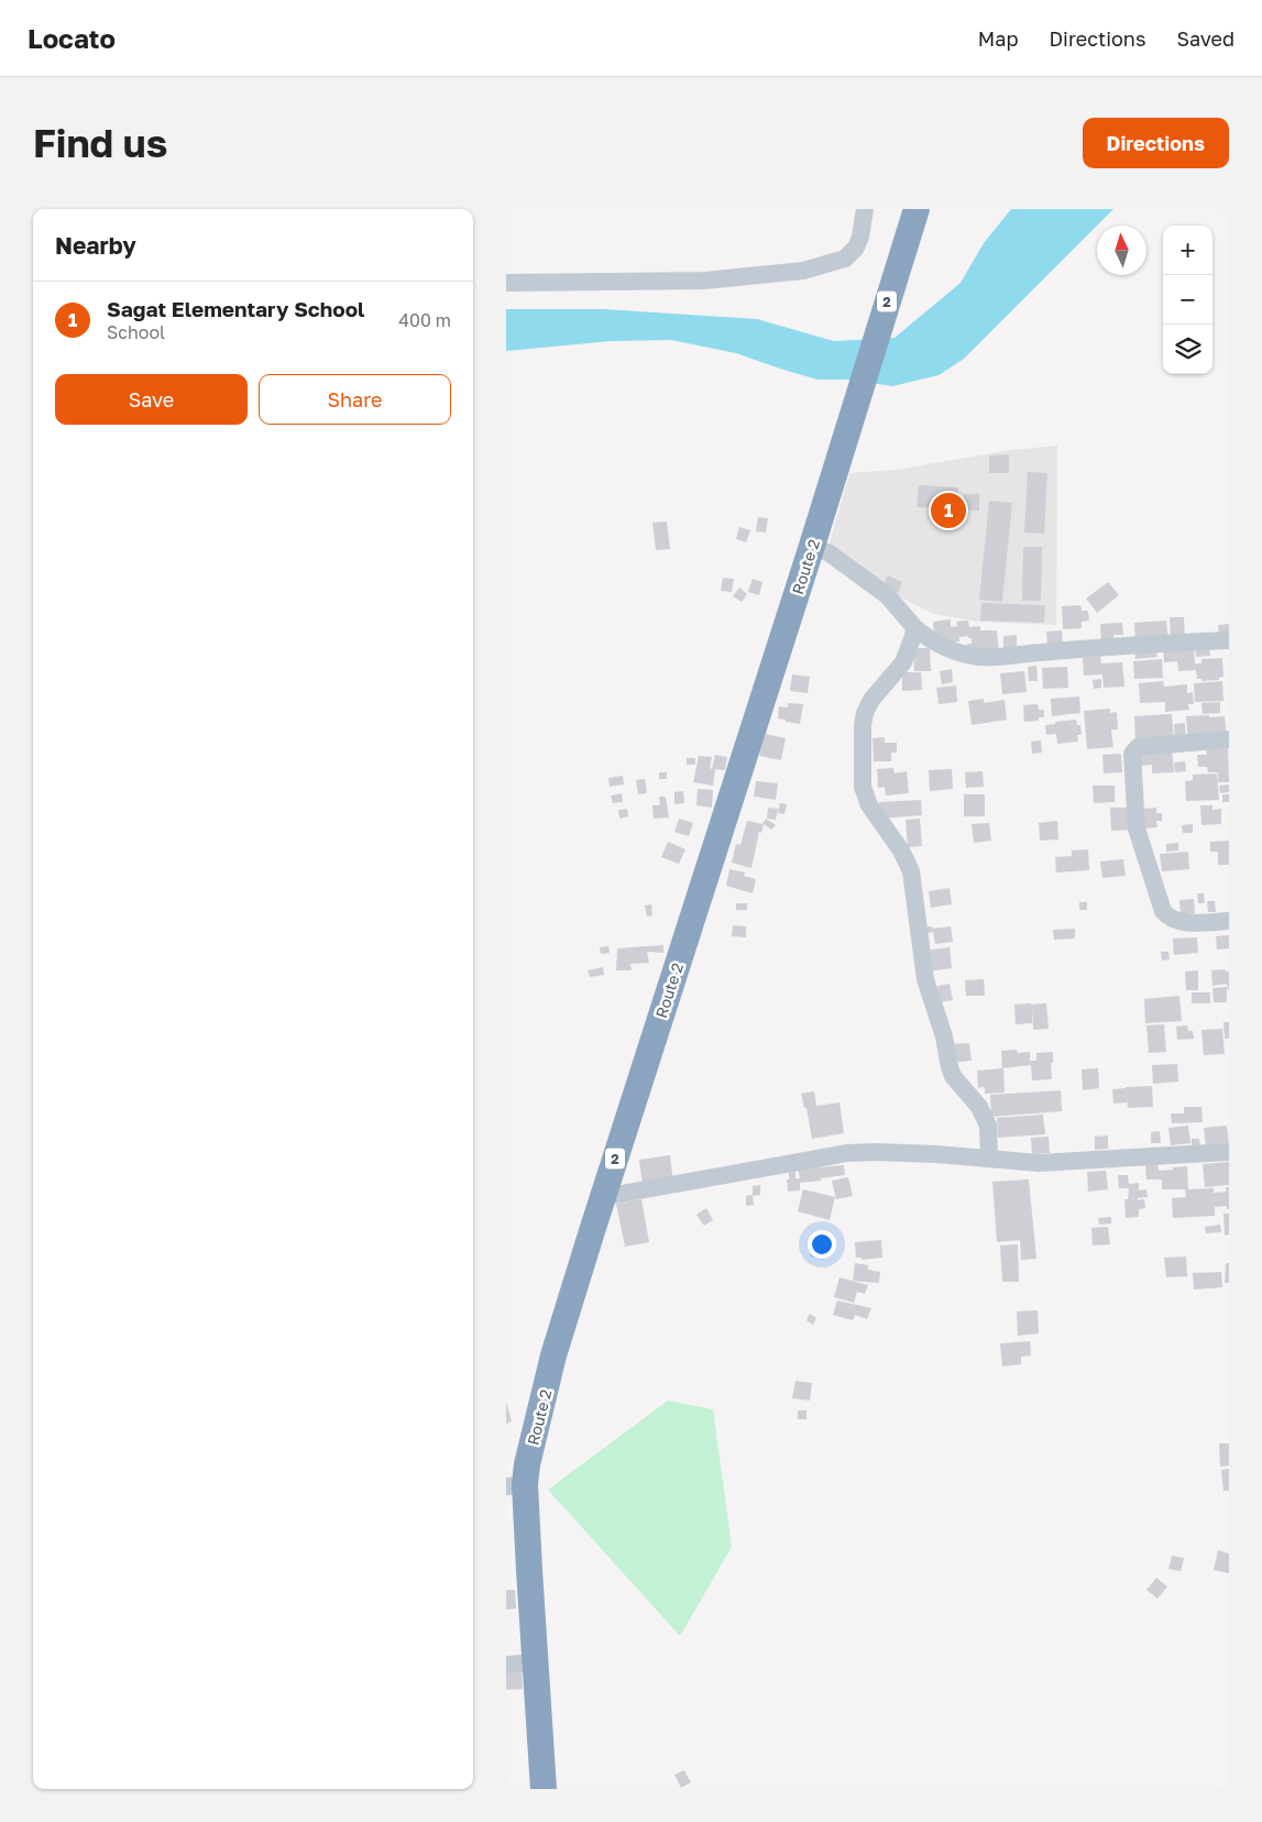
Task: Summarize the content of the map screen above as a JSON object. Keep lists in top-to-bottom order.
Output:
{
  "streets": {
    "highway": ["2", "Route 2"]
  },
  "north": "top",
  "page": {
    "header": "Locato",
    "nav": ["Map", "Directions", "Saved"],
    "buttons": [
      "Directions",
      ["Save", "Share"]
    ],
    "title": "Find us",
    "heading": "Nearby",
    "map_buttons": ["+", "−"],
    "list": [
      {
        "mark": "1",
        "name": "Sagat Elementary School",
        "note": "School",
        "value": "400 m"
      }
    ],
    "pins": "1"
  }
}
